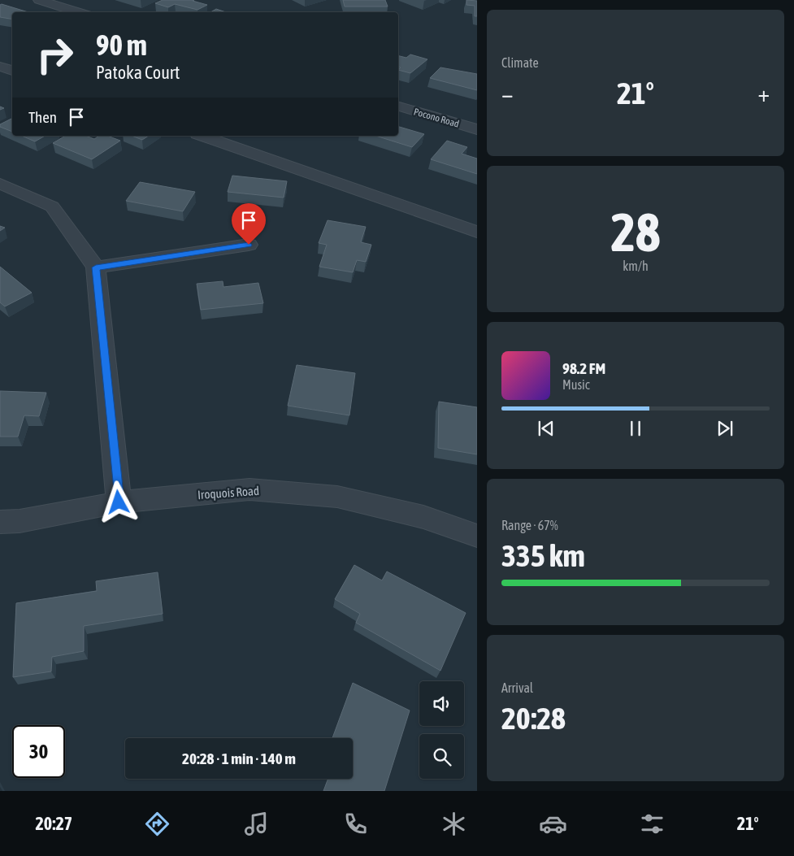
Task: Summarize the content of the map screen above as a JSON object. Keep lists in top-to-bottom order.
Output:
{
  "streets": {
    "street": ["Pocono Road", "Iroquois Road"]
  },
  "page": {
    "tile": [
      "Climate",
      ["28", "km/h"],
      ["Range · 67%", "335 km"],
      ["Arrival", "20:28"]
    ],
    "turn": ["90 m", "Patoka Court"],
    "heat": ["−", "21°", "+"],
    "then": "Then",
    "song": ["98.2 FM", "Music"],
    "limit": "30",
    "trip": "20:28 · 1 min · 140 m",
    "tabs": ["20:27", "21°"]
  }
}
